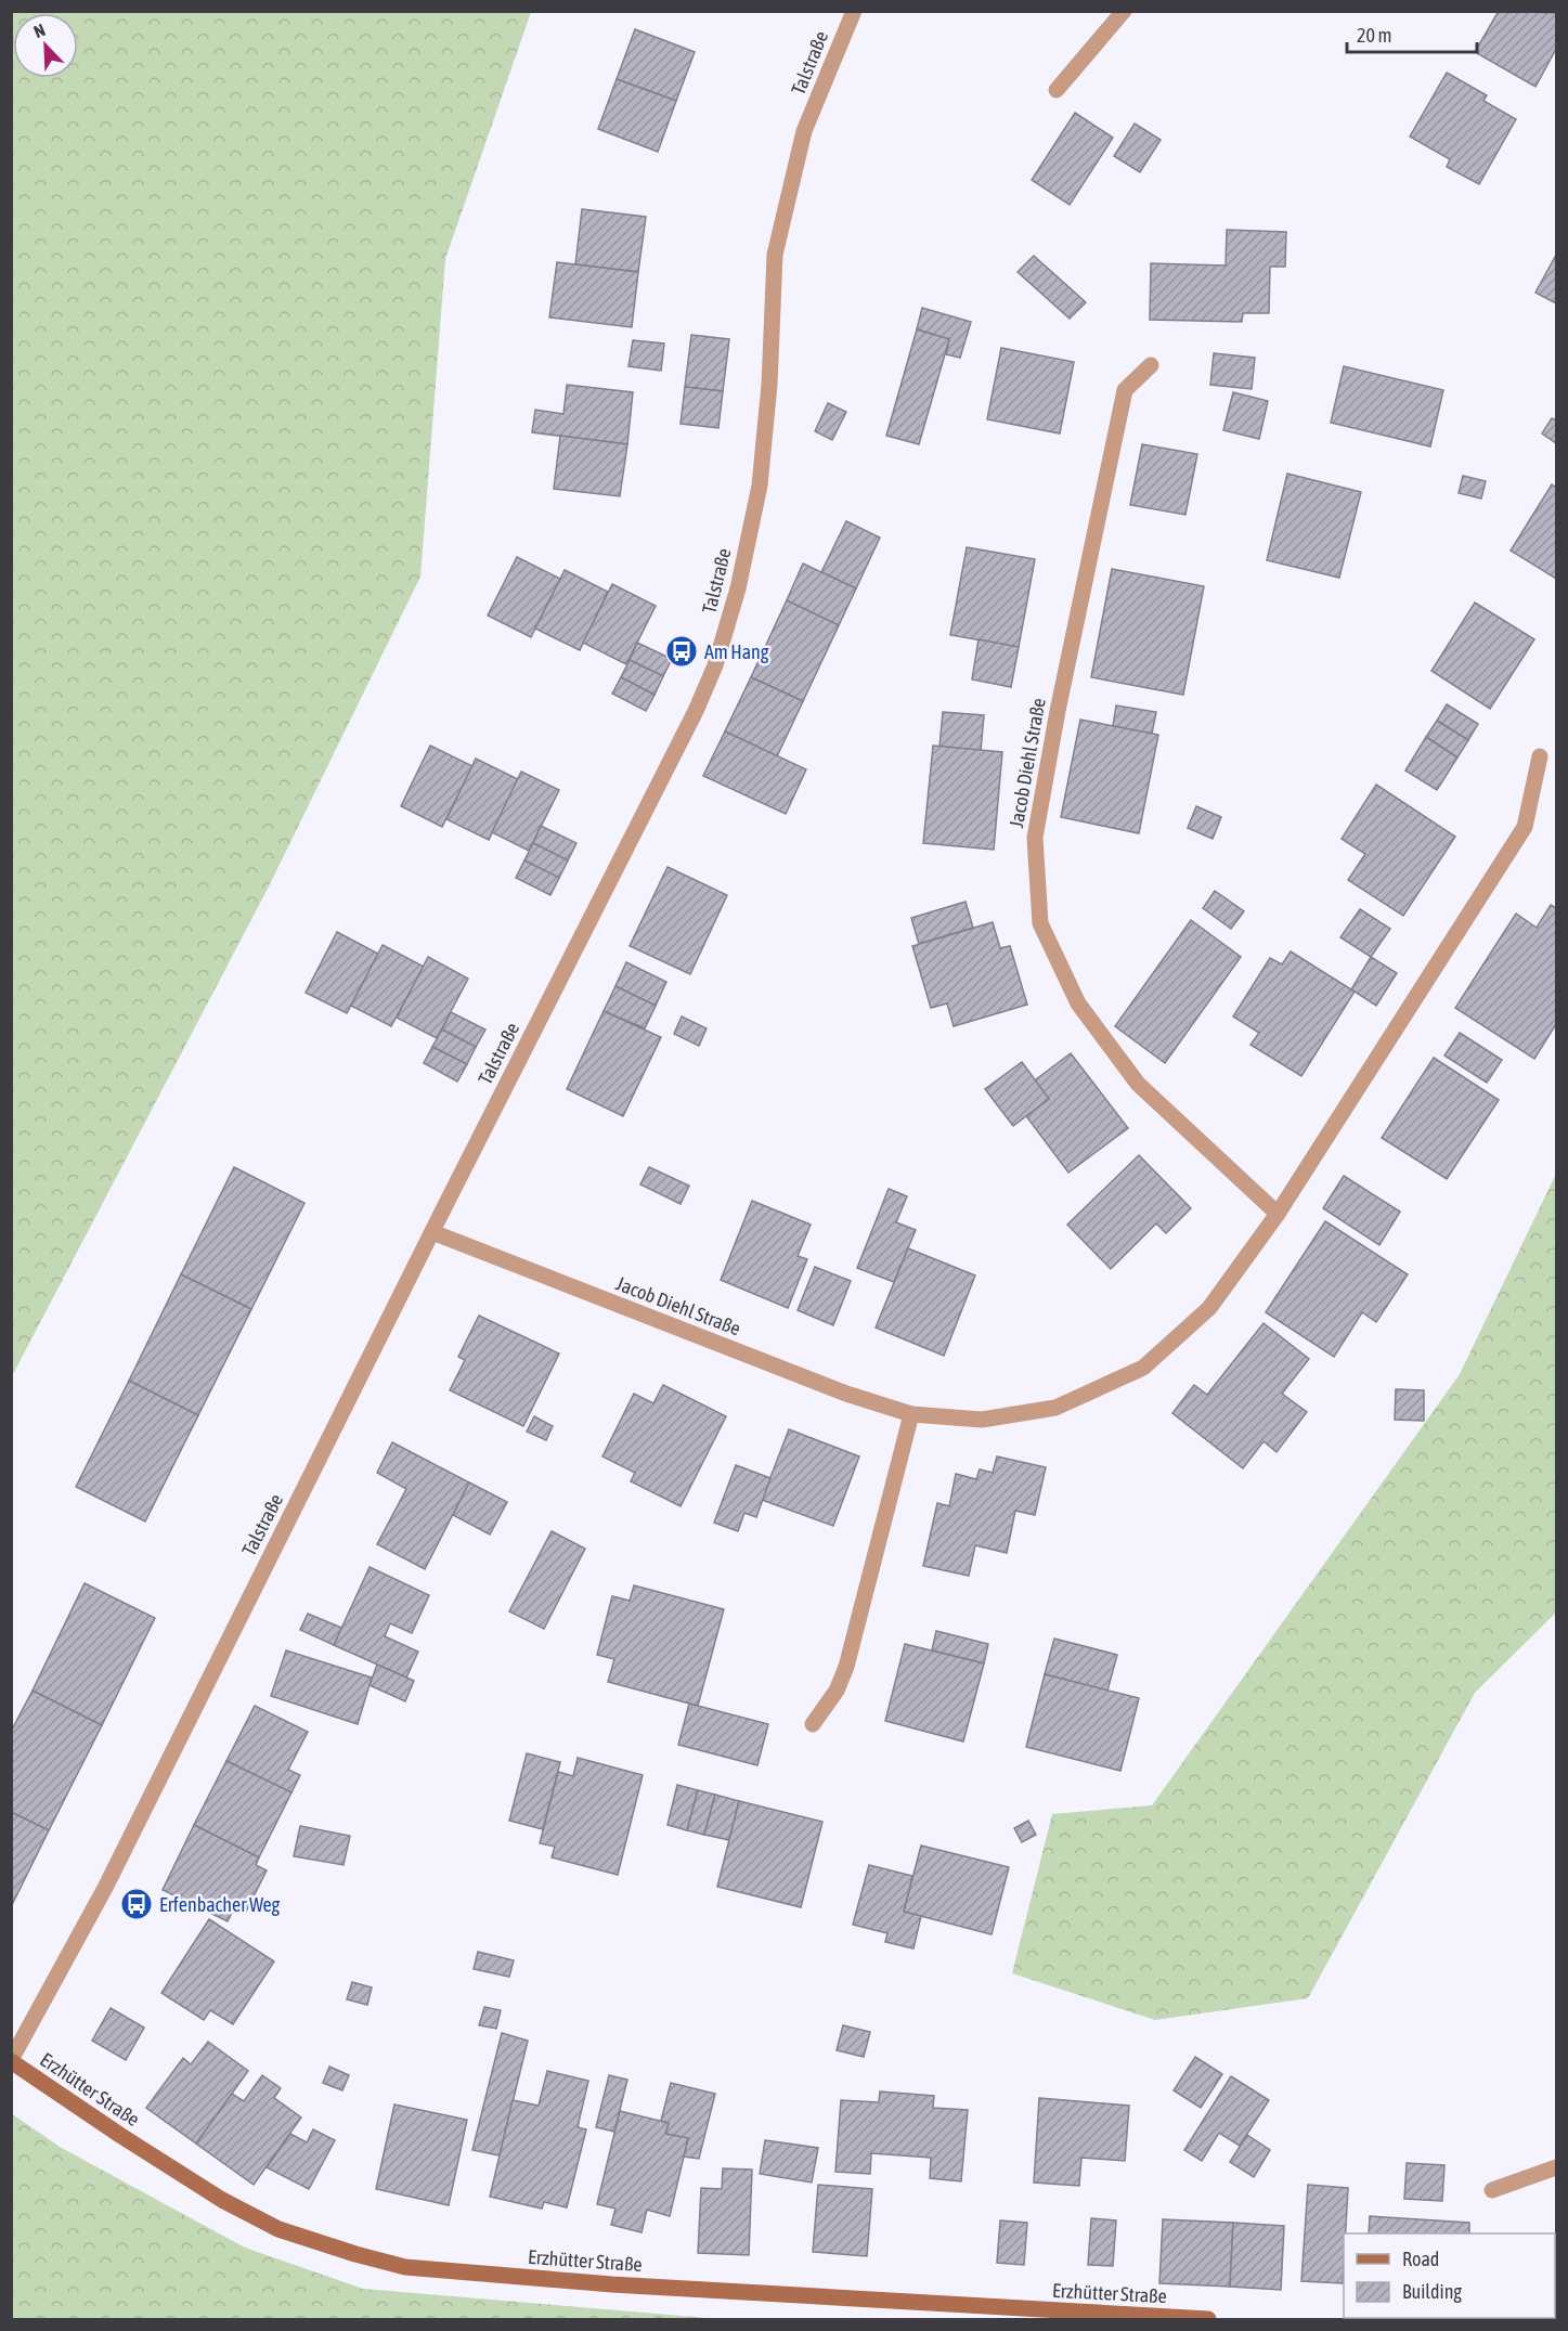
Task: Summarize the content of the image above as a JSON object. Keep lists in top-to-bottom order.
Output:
{
  "streets": {
    "street": ["Talstraße", "Jacob Diehl Straße", "Erzhütter Straße"]
  },
  "crossings": [
    ["Talstraße", "Jacob Diehl Straße"],
    ["Talstraße", "Erzhütter Straße"]
  ],
  "places": {
    "bus stop": ["Am Hang", "Erfenbacher Weg"]
  },
  "legend": ["Road", "Building"],
  "scale_bar": "20 m",
  "north": "top left"
}
